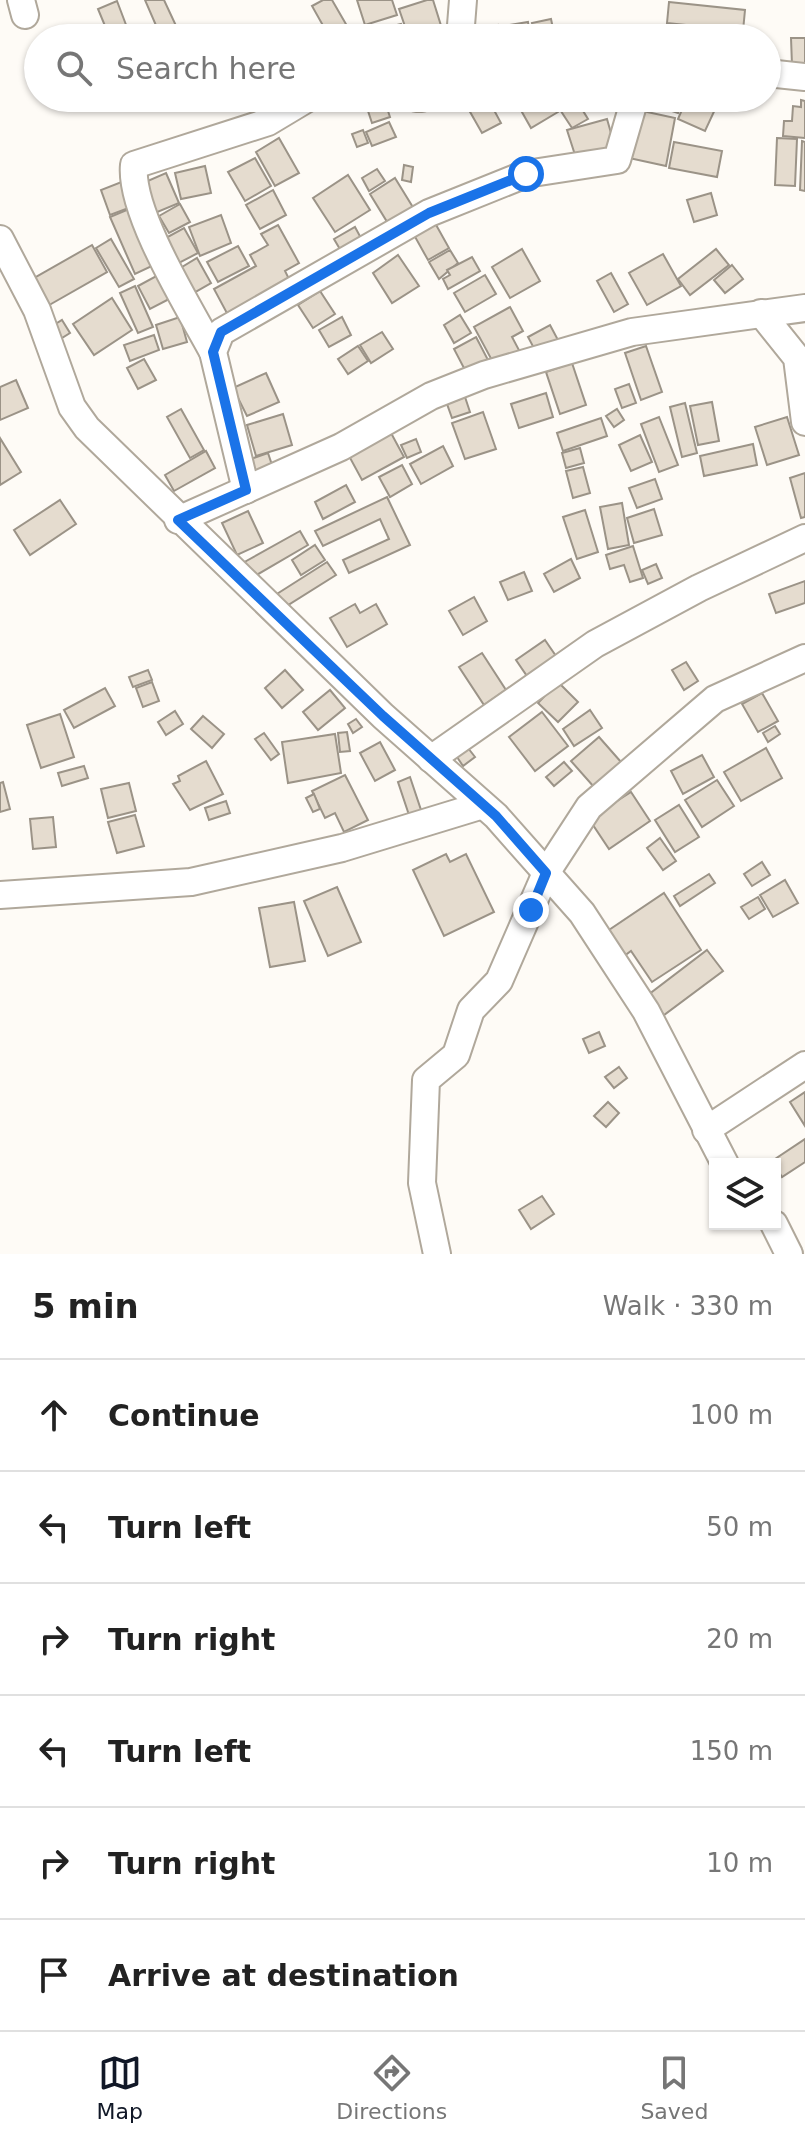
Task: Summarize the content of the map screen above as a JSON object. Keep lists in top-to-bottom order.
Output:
{
  "page": {
    "search": "Search here",
    "heading": ["5 min", "Walk · 330 m"],
    "list": [
      ["Continue", "100 m"],
      ["Turn left", "50 m"],
      ["Turn right", "20 m"],
      ["Turn left", "150 m"],
      ["Turn right", "10 m"],
      "Arrive at destination"
    ],
    "nav": ["Map", "Directions", "Saved"]
  }
}
